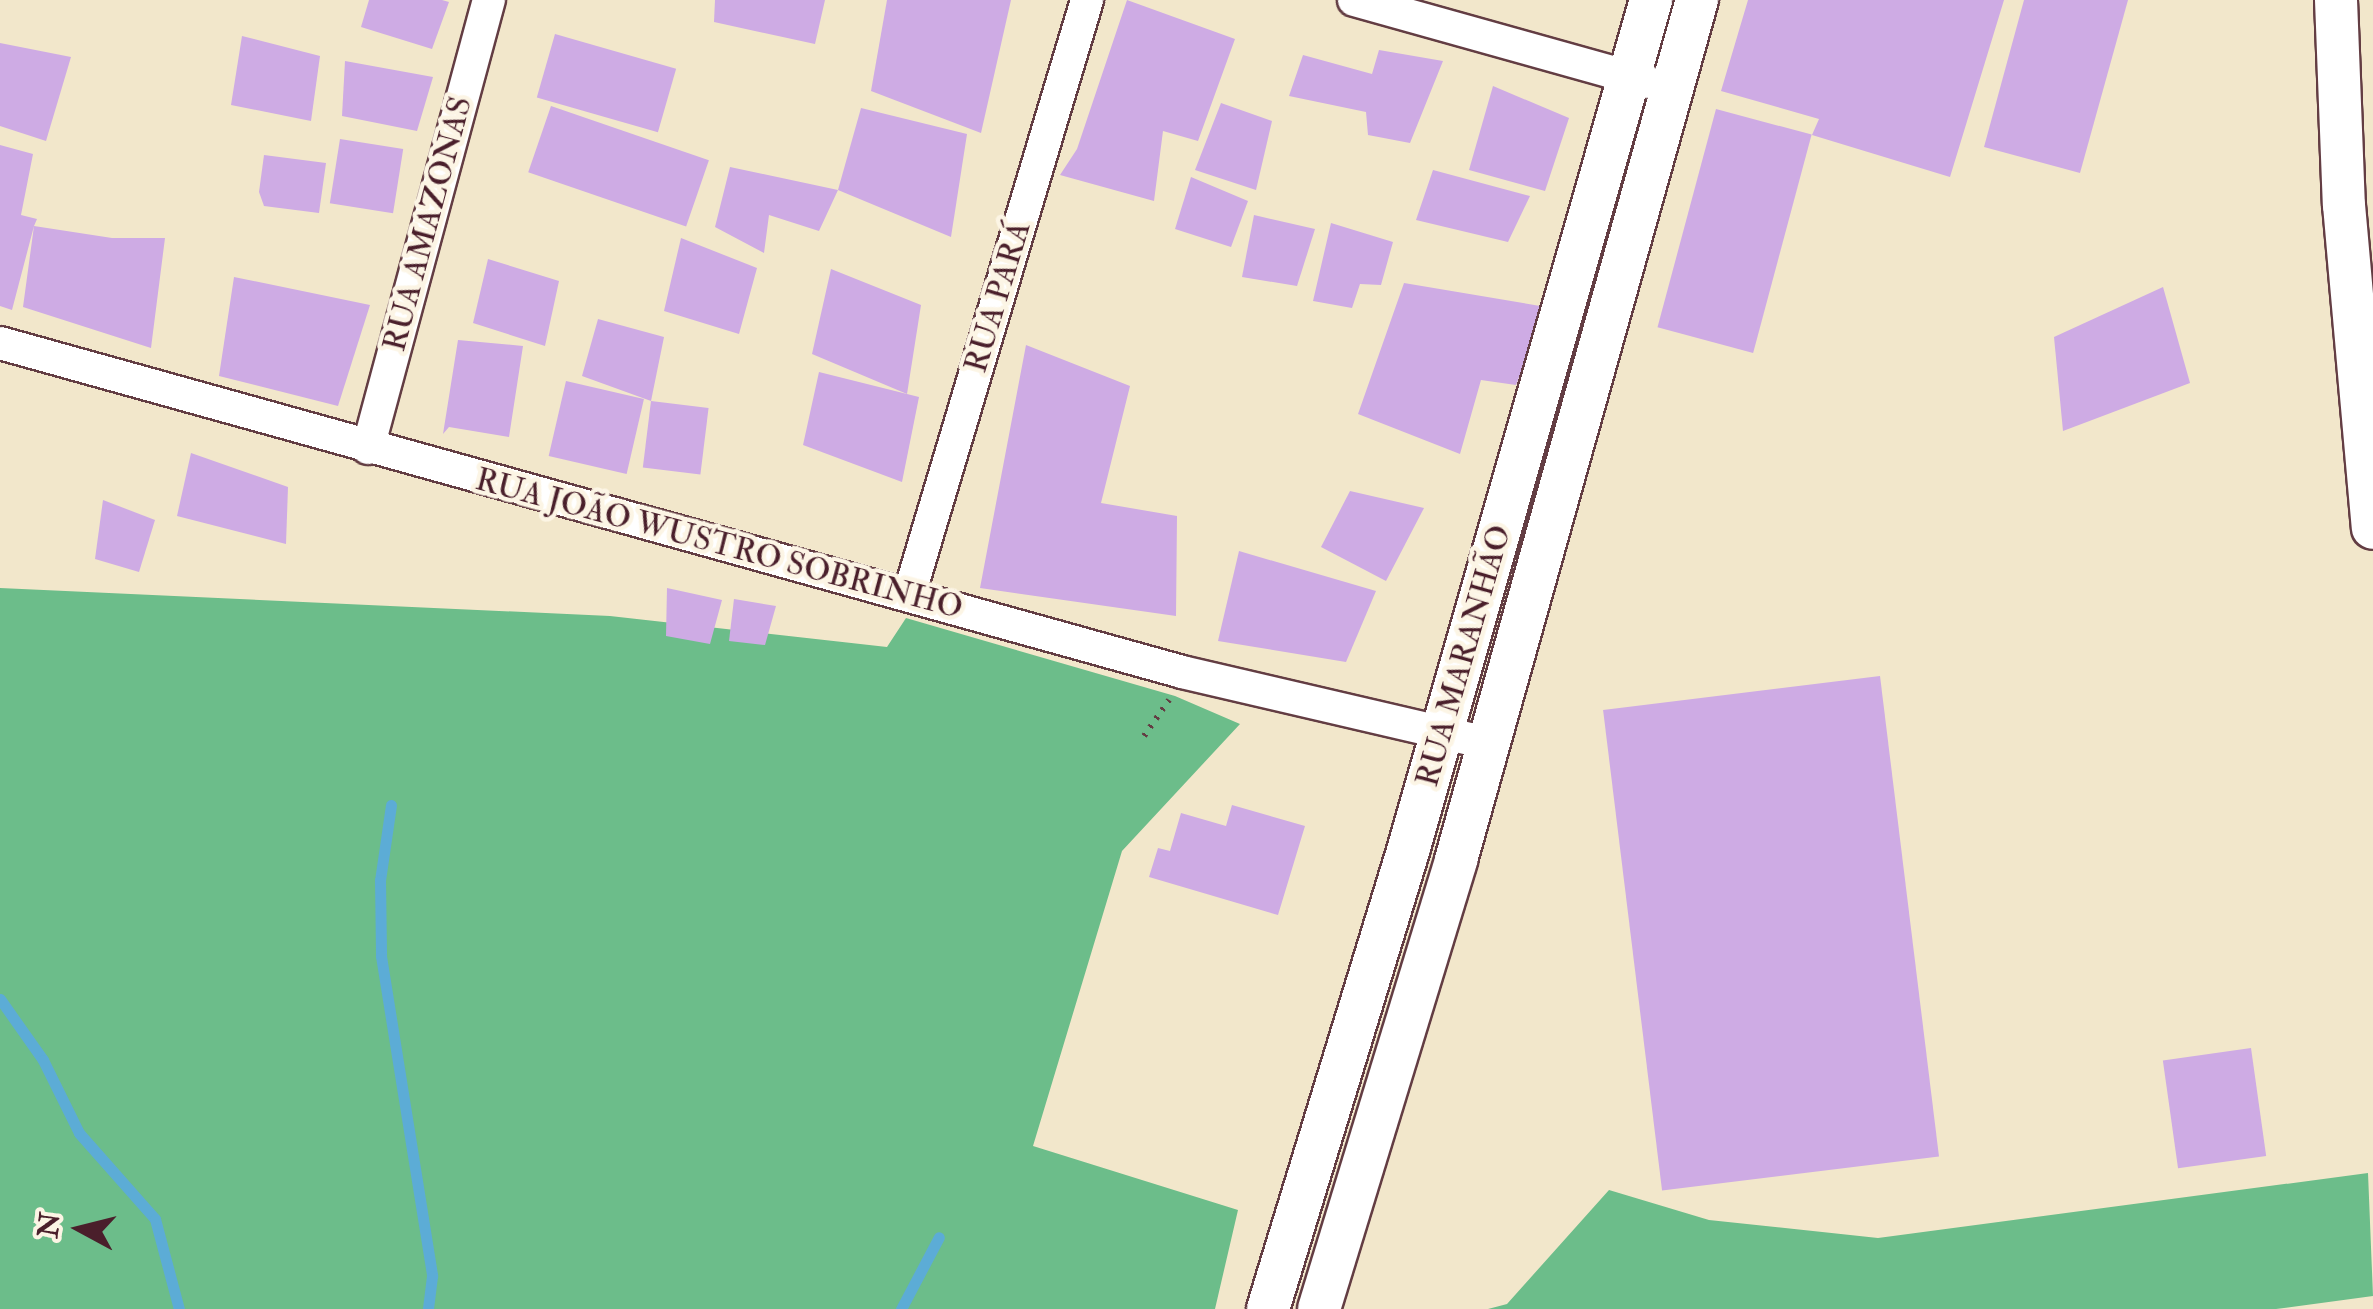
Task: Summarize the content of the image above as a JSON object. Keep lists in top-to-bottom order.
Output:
{
  "streets": {
    "street": [
      "RUA AMAZONAS",
      "RUA PARÁ",
      "RUA JOÃO WUSTRO SOBRINHO",
      "RUA MARANHÃO"
    ]
  },
  "crossings": [
    ["RUA AMAZONAS", "RUA JOÃO WUSTRO SOBRINHO"],
    ["RUA PARÁ", "RUA JOÃO WUSTRO SOBRINHO"],
    ["RUA JOÃO WUSTRO SOBRINHO", "RUA MARANHÃO"]
  ],
  "north": "left"
}
